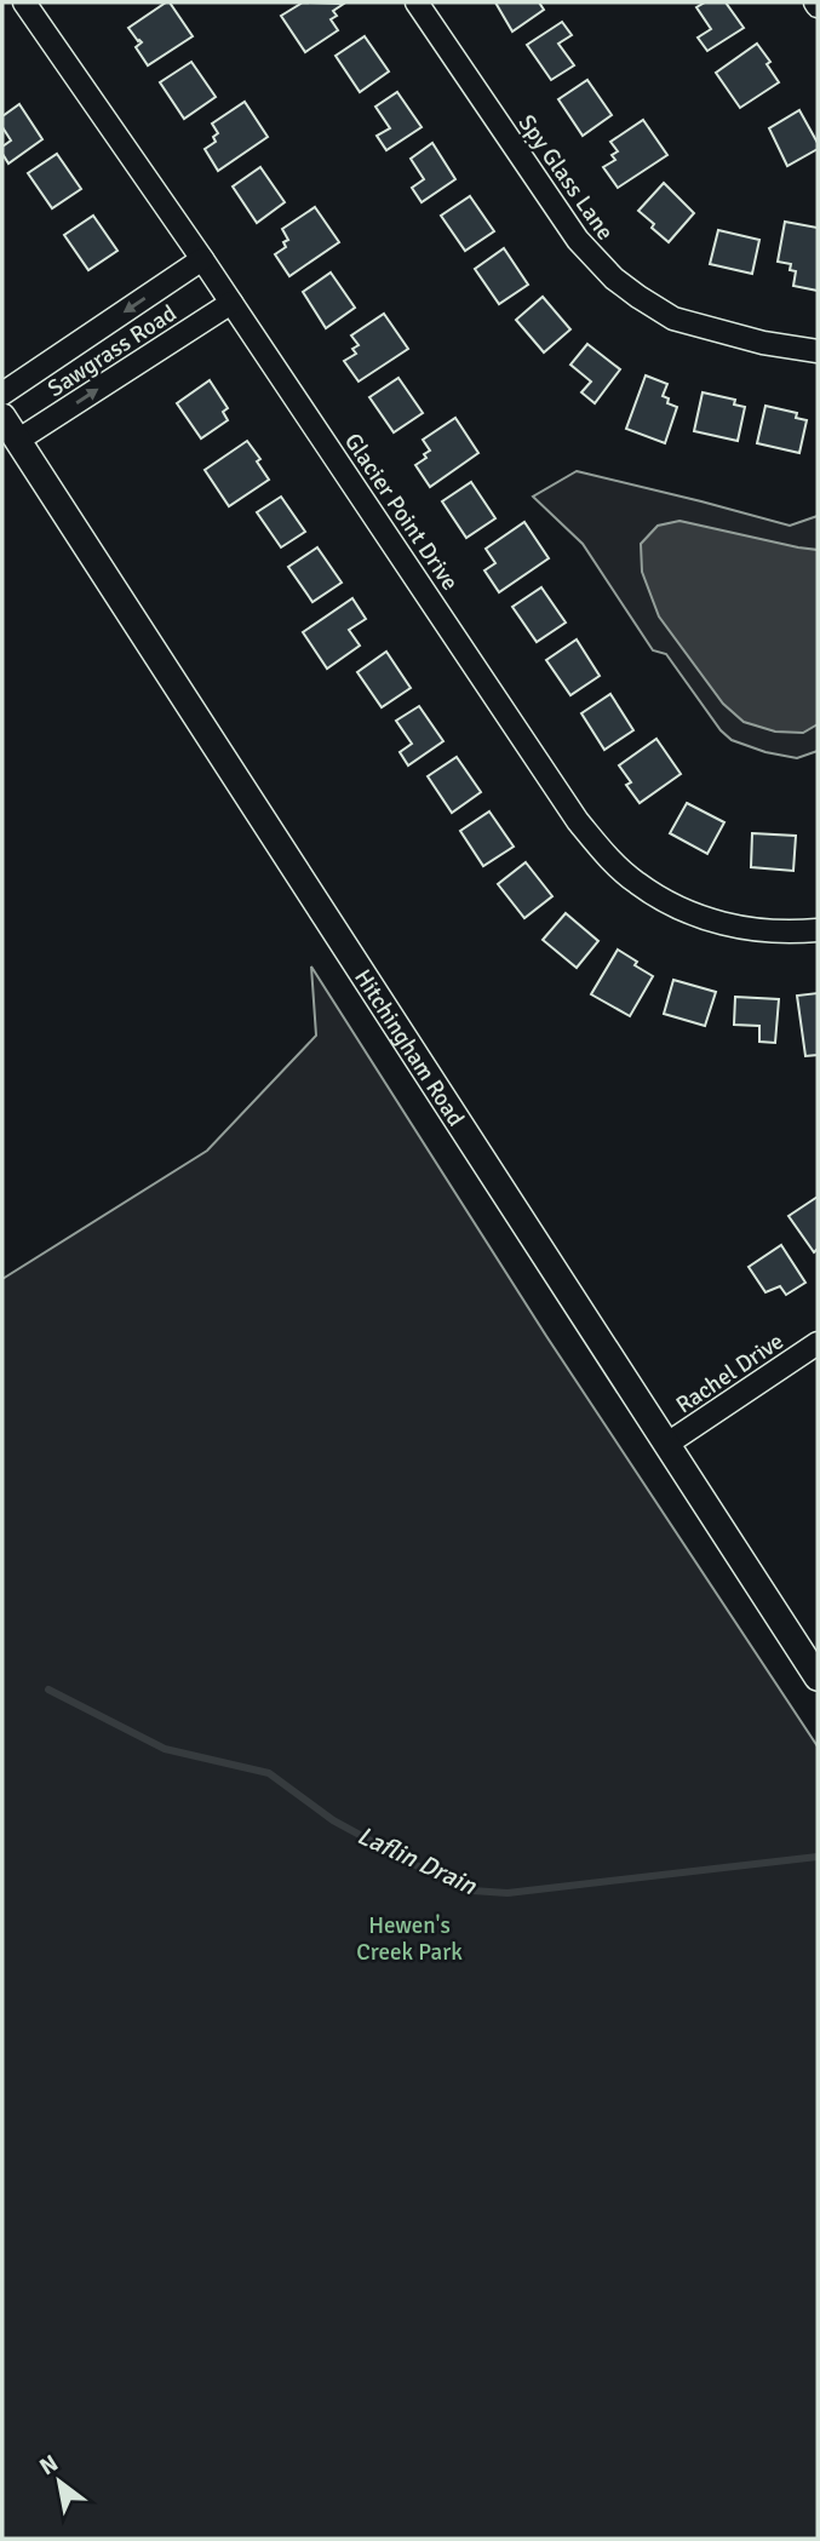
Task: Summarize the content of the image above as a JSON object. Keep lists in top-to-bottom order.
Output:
{
  "streets": {
    "street": [
      "Spy Glass Lane",
      "Sawgrass Road",
      "Glacier Point Drive",
      "Hitchingham Road",
      "Rachel Drive"
    ]
  },
  "crossings": [
    ["Sawgrass Road", "Glacier Point Drive"],
    ["Sawgrass Road", "Hitchingham Road"],
    ["Hitchingham Road", "Rachel Drive"]
  ],
  "water": ["Laflin Drain"],
  "parks": ["Hewen's Creek Park"],
  "north": "top left"
}
